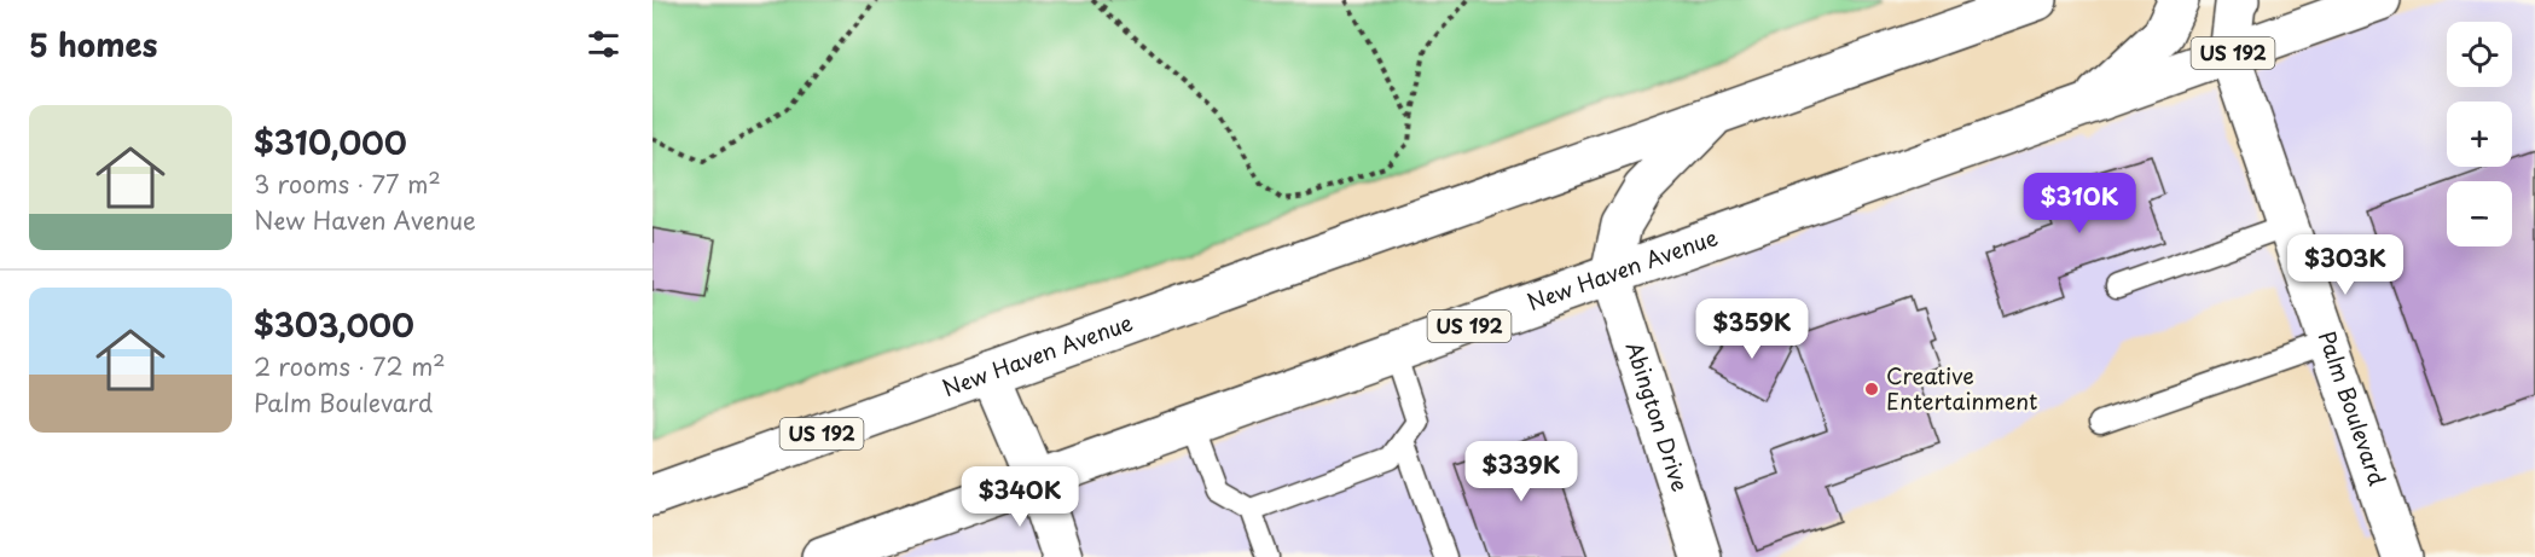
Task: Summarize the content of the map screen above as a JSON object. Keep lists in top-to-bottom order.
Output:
{
  "streets": {
    "main road": [
      "US 192",
      "New Haven Avenue",
      "Palm Boulevard",
      "Abington Drive"
    ]
  },
  "crossings": [
    ["New Haven Avenue", "Palm Boulevard"],
    ["New Haven Avenue", "Abington Drive"]
  ],
  "places": ["Creative Entertainment"],
  "page": {
    "heading": "5 homes",
    "map_buttons": ["+", "−"],
    "list": [
      {
        "name": "$310,000",
        "note": "3 rooms · 77 m² · New Haven Avenue"
      },
      {
        "name": "$303,000",
        "note": "2 rooms · 72 m² · Palm Boulevard"
      }
    ],
    "price": [
      "$310K",
      "$303K",
      "$359K",
      "$339K",
      "$340K"
    ]
  }
}
